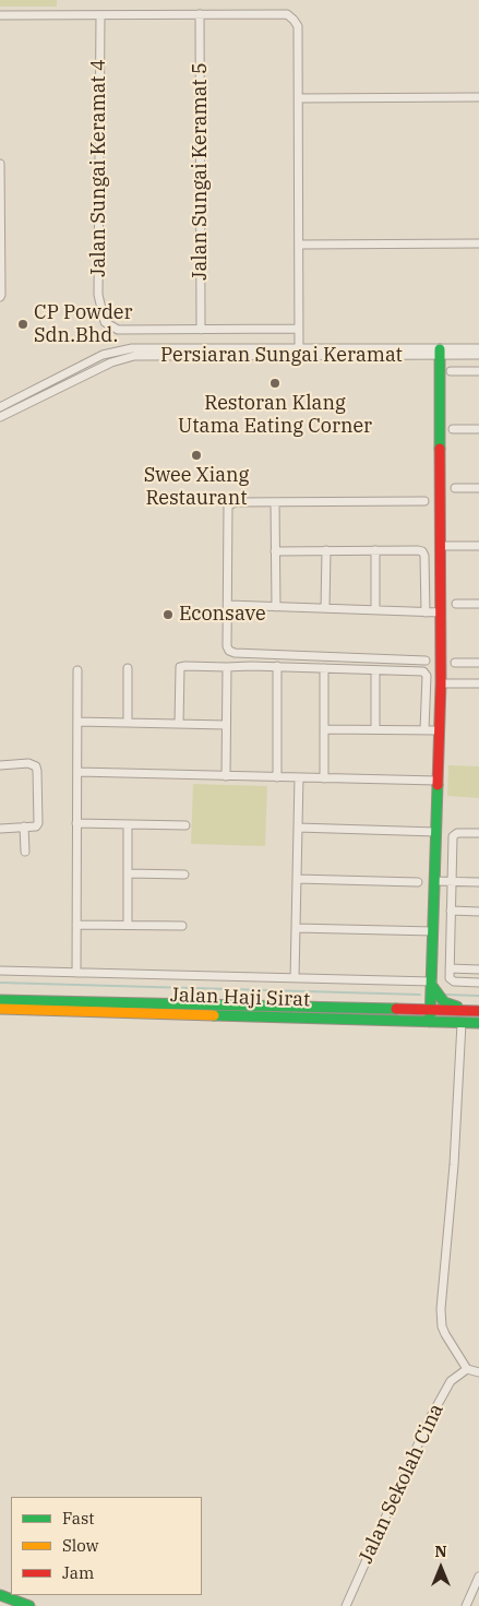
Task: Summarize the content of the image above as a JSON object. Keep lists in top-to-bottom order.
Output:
{
  "streets": {
    "main road": ["Jalan Haji Sirat"],
    "street": [
      "Jalan Sungai Keramat 4",
      "Jalan Sungai Keramat 5",
      "Persiaran Sungai Keramat",
      "Jalan Sekolah Cina"
    ]
  },
  "crossings": [
    ["Jalan Sungai Keramat 4", "Jalan Sungai Keramat 5"]
  ],
  "places": [
    "CP Powder Sdn.Bhd.",
    "Restoran Klang Utama Eating Corner",
    "Swee Xiang Restaurant",
    "Econsave"
  ],
  "legend": ["Fast", "Slow", "Jam"],
  "north": "top"
}
